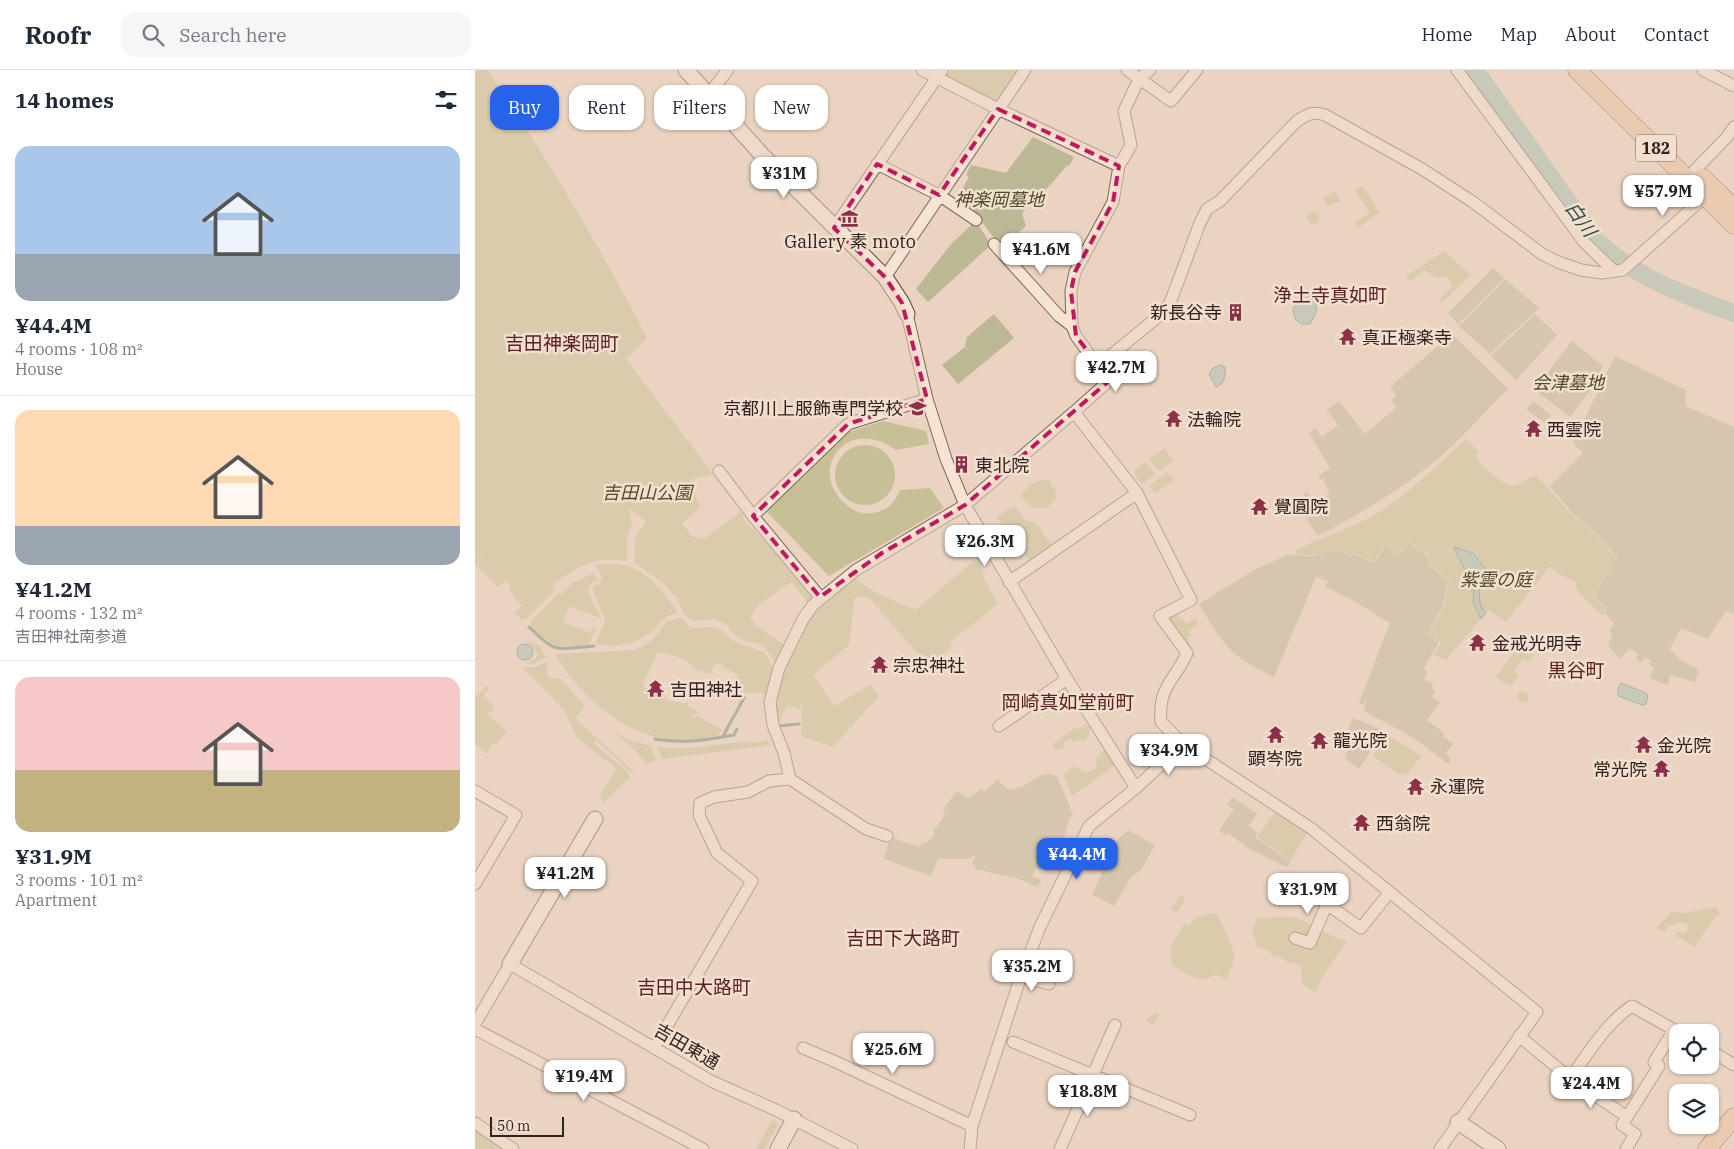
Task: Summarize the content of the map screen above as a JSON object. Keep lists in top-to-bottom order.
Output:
{
  "streets": {
    "main road": ["182"],
    "street": ["吉田東通"]
  },
  "districts": [
    "浄土寺真如町",
    "吉田神楽岡町",
    "黒谷町",
    "岡崎真如堂前町",
    "吉田下大路町",
    "吉田中大路町"
  ],
  "water": ["白川"],
  "parks": [
    "神楽岡墓地",
    "会津墓地",
    "吉田山公園",
    "紫雲の庭"
  ],
  "places": {
    "museum": ["Gallery 素 moto"],
    "building": ["新長谷寺", "東北院"],
    "temple": [
      "真正極楽寺",
      "法輪院",
      "西雲院",
      "覺圓院",
      "金戒光明寺",
      "宗忠神社",
      "吉田神社",
      "顕岑院",
      "龍光院",
      "金光院",
      "常光院",
      "永運院",
      "西翁院"
    ],
    "school or university": ["京都川上服飾専門学校"]
  },
  "scale_bar": "50 m",
  "page": {
    "header": "Roofr",
    "search": "Search here",
    "nav": [
      "Home",
      "Map",
      "About",
      "Contact"
    ],
    "heading": "14 homes",
    "chip": [
      "Buy",
      "Rent",
      "Filters",
      "New"
    ],
    "list": [
      {
        "name": "¥44.4M",
        "note": "4 rooms · 108 m² · House"
      },
      {
        "name": "¥41.2M",
        "note": "4 rooms · 132 m² · 吉田神社南参道"
      },
      {
        "name": "¥31.9M",
        "note": "3 rooms · 101 m² · Apartment"
      }
    ],
    "price": [
      "¥31M",
      "¥57.9M",
      "¥41.6M",
      "¥42.7M",
      "¥26.3M",
      "¥34.9M",
      "¥44.4M",
      "¥41.2M",
      "¥31.9M",
      "¥35.2M",
      "¥25.6M",
      "¥19.4M",
      "¥24.4M",
      "¥18.8M"
    ],
    "scale": "50 m"
  }
}
